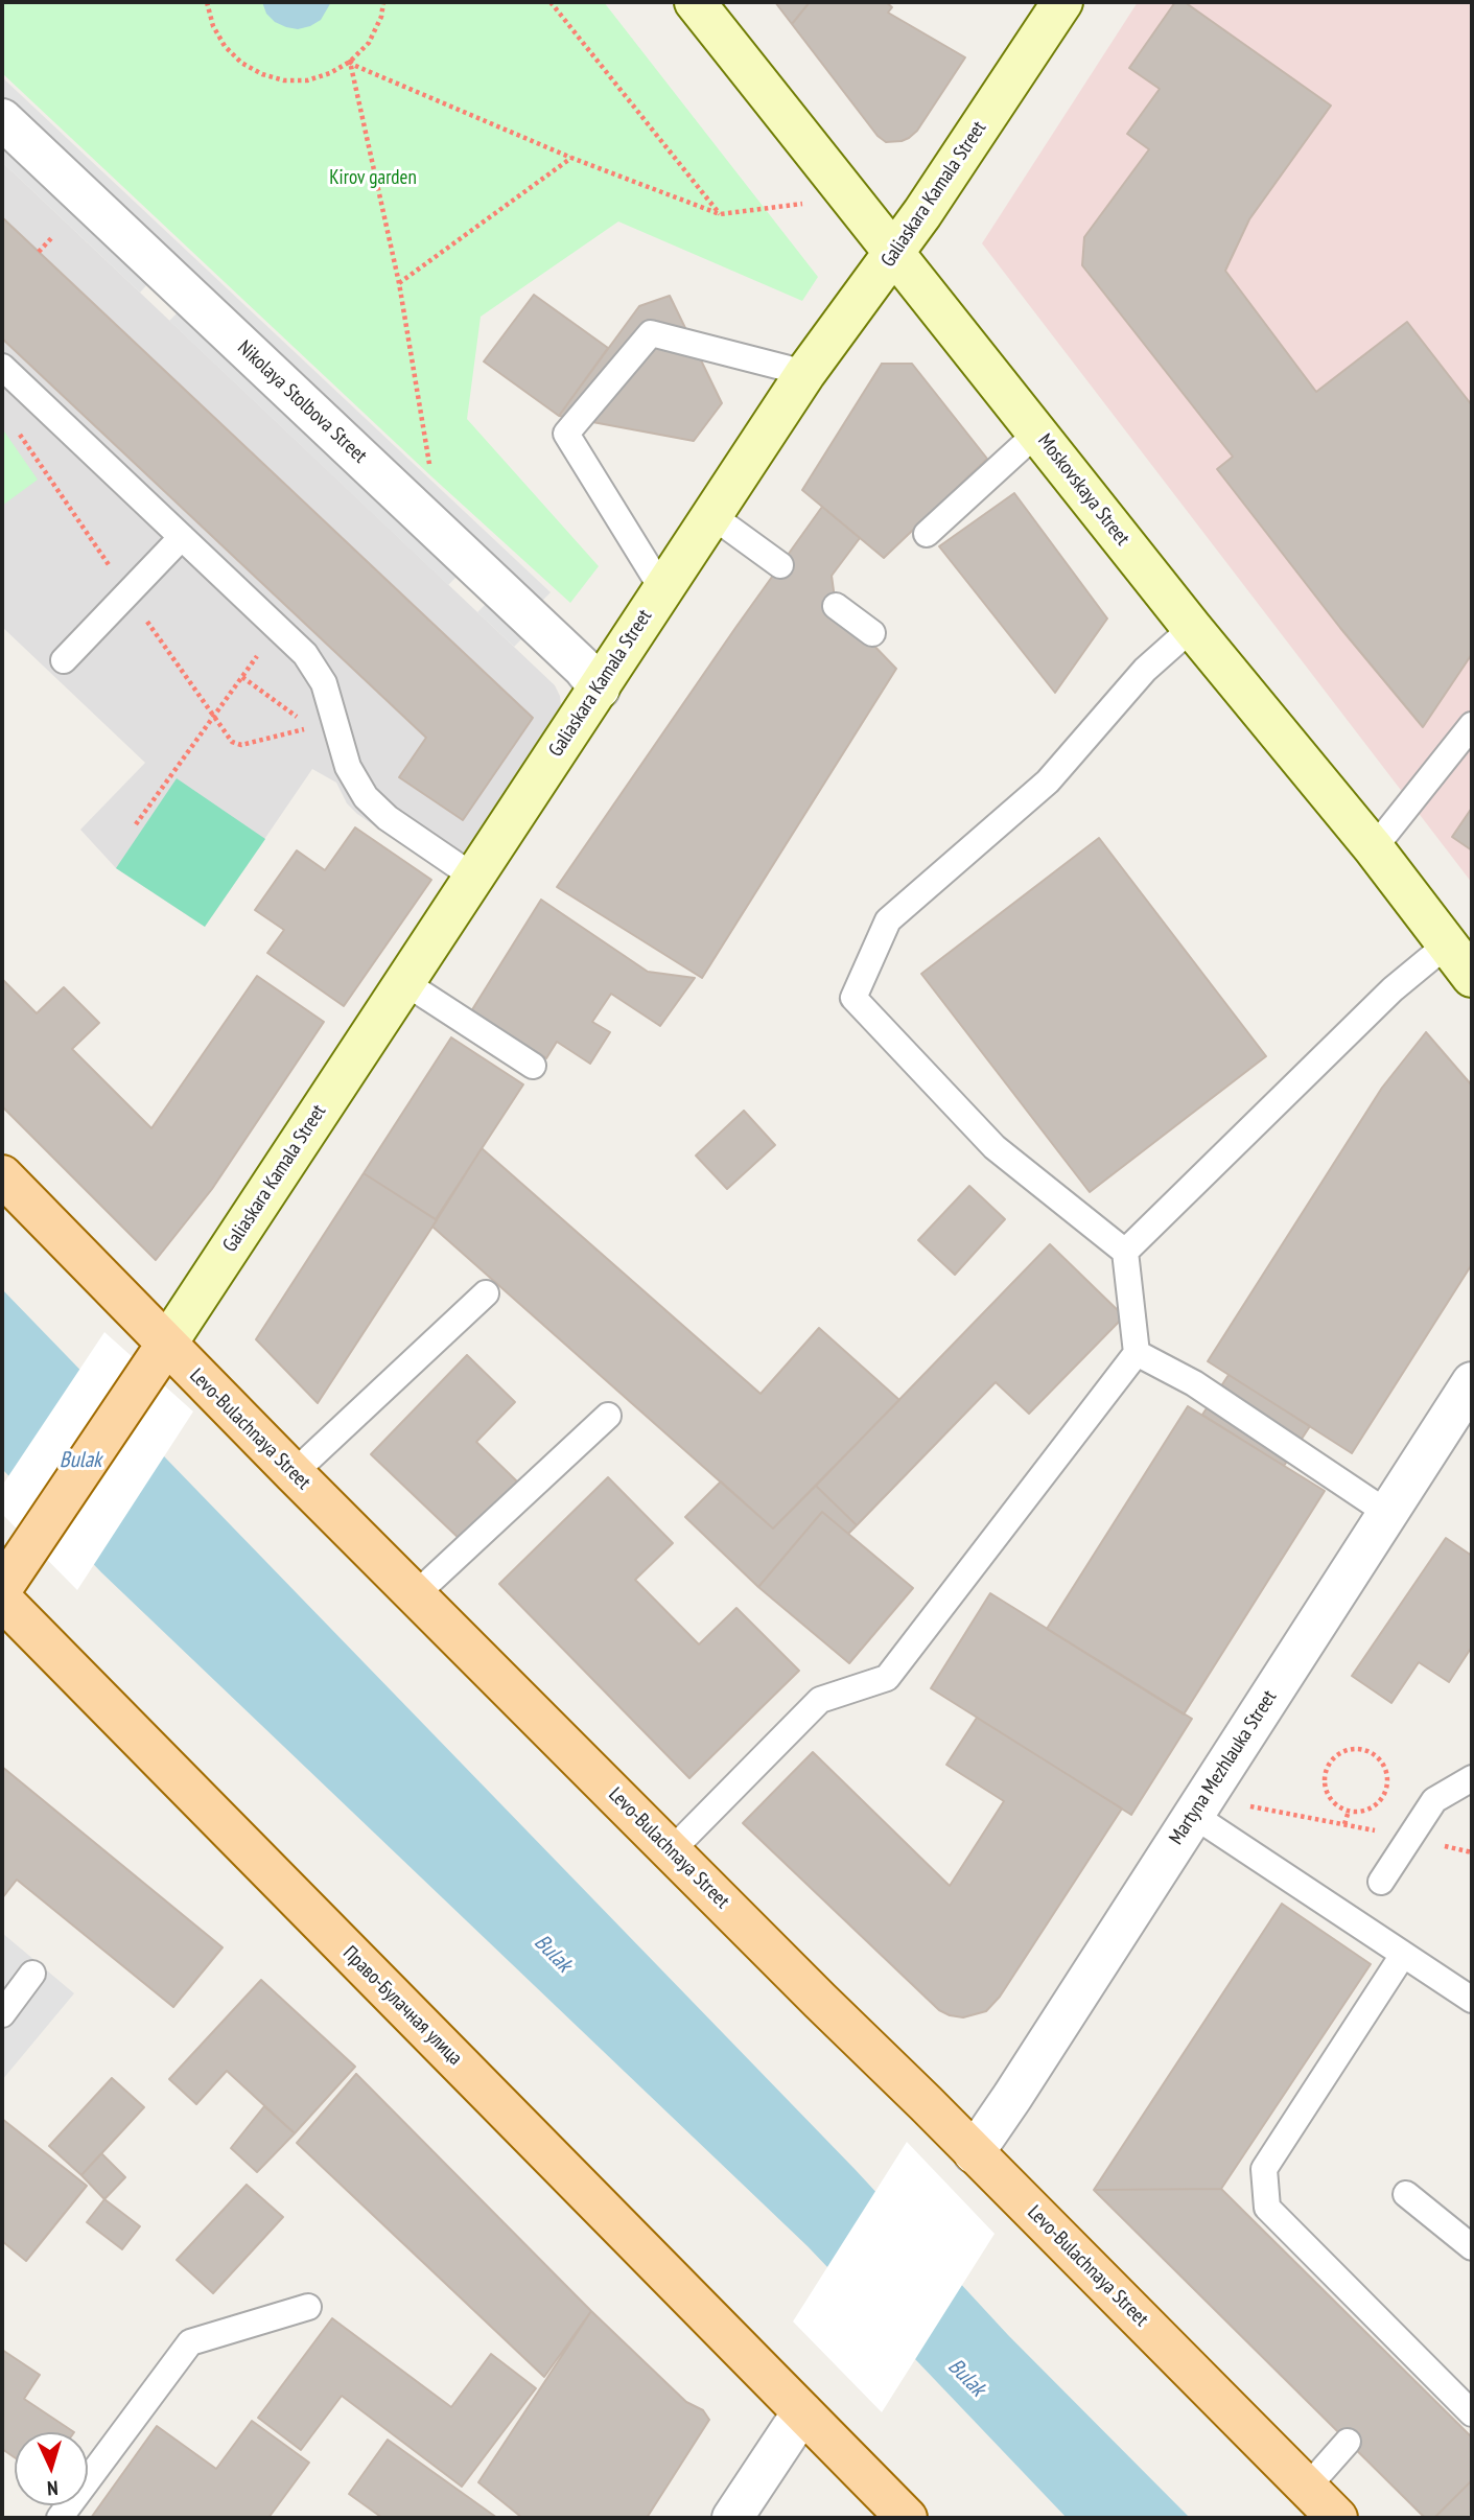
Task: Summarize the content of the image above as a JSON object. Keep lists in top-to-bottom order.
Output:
{
  "streets": {
    "main road": ["Levo-Bulachnaya Street", "Право-Булачная улица"],
    "street": [
      "Galiaskara Kamala Street",
      "Nikolaya Stolbova Street",
      "Moskovskaya Street",
      "Martyna Mezhlauka Street"
    ]
  },
  "crossings": [
    ["Galiaskara Kamala Street", "Nikolaya Stolbova Street"],
    ["Galiaskara Kamala Street", "Moskovskaya Street"],
    ["Galiaskara Kamala Street", "Levo-Bulachnaya Street"],
    ["Levo-Bulachnaya Street", "Martyna Mezhlauka Street"]
  ],
  "water": ["Bulak"],
  "parks": ["Kirov garden"],
  "north": "bottom"
}
